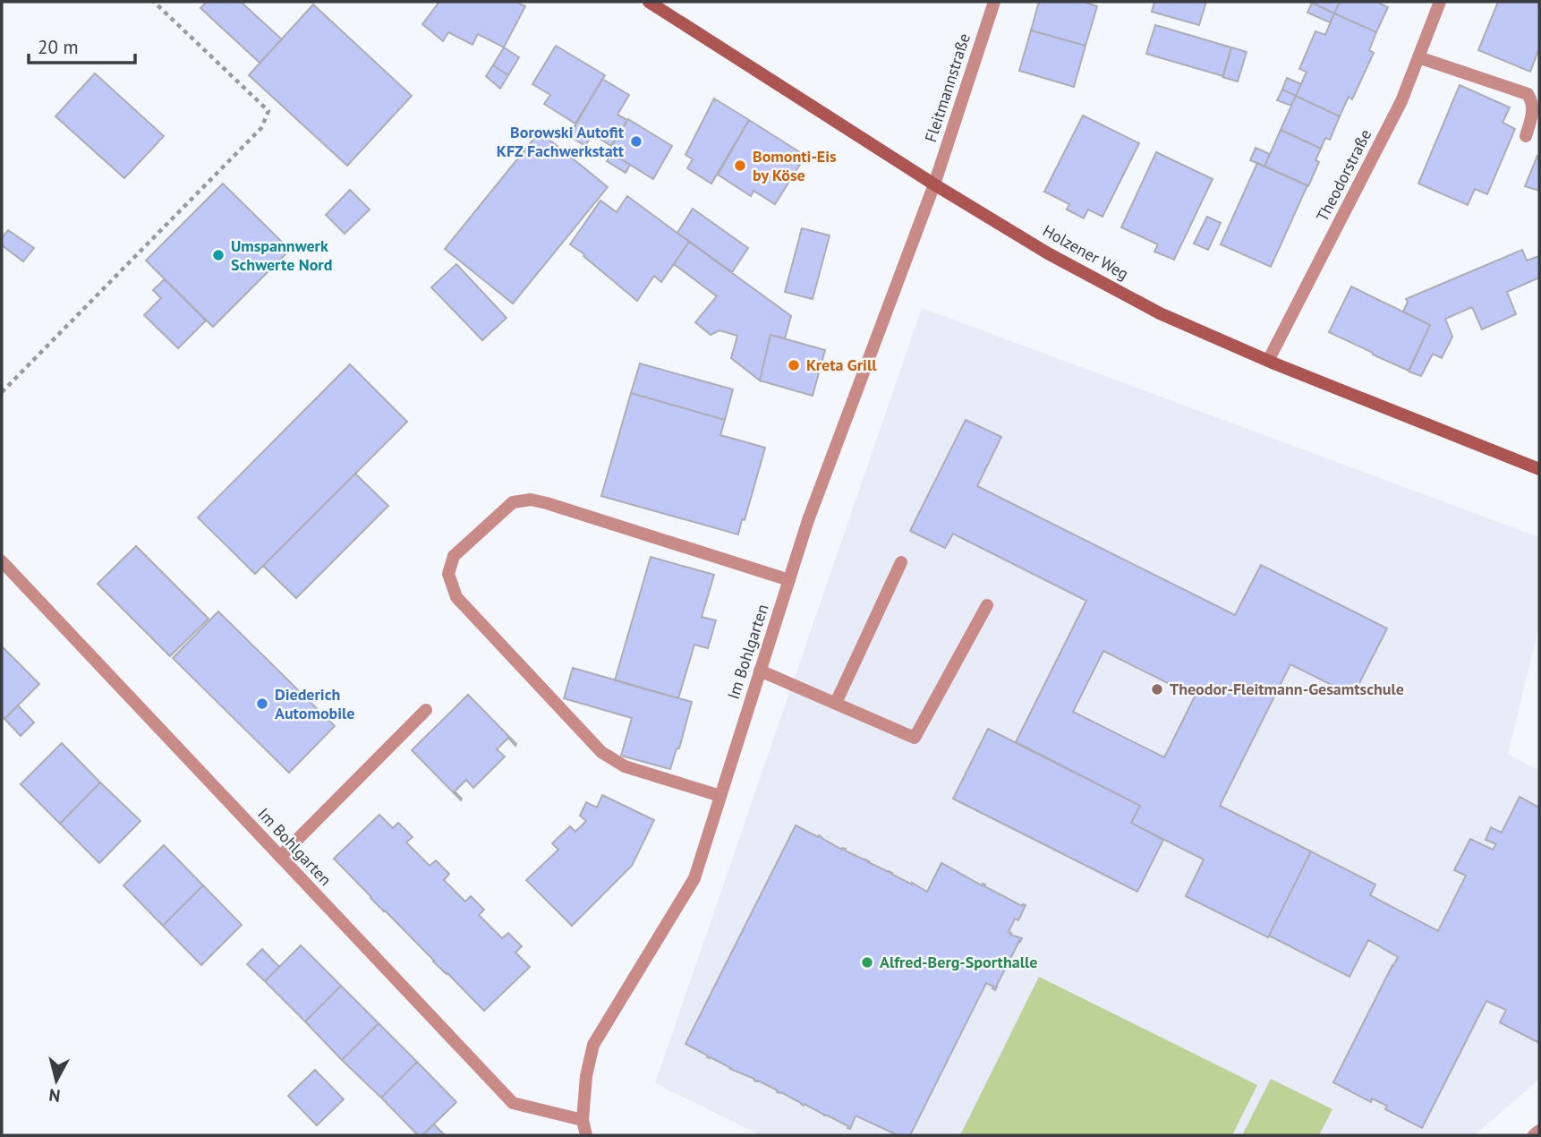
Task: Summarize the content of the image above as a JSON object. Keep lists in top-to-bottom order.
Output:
{
  "streets": {
    "main road": ["Holzener Weg"],
    "street": ["Fleitmannstraße", "Theodorstraße", "Im Bohlgarten"]
  },
  "crossings": [
    ["Fleitmannstraße", "Holzener Weg"],
    ["Fleitmannstraße", "Im Bohlgarten"],
    ["Theodorstraße", "Holzener Weg"],
    ["Holzener Weg", "Im Bohlgarten"]
  ],
  "places": [
    "Borowski Autofit KFZ Fachwerkstatt",
    "Bomonti-Eis by Köse",
    "Umspannwerk Schwerte Nord",
    "Kreta Grill",
    "Theodor-Fleitmann-Gesamtschule",
    "Diederich Automobile",
    "Alfred-Berg-Sporthalle"
  ],
  "scale_bar": "20 m",
  "north": "bottom"
}
